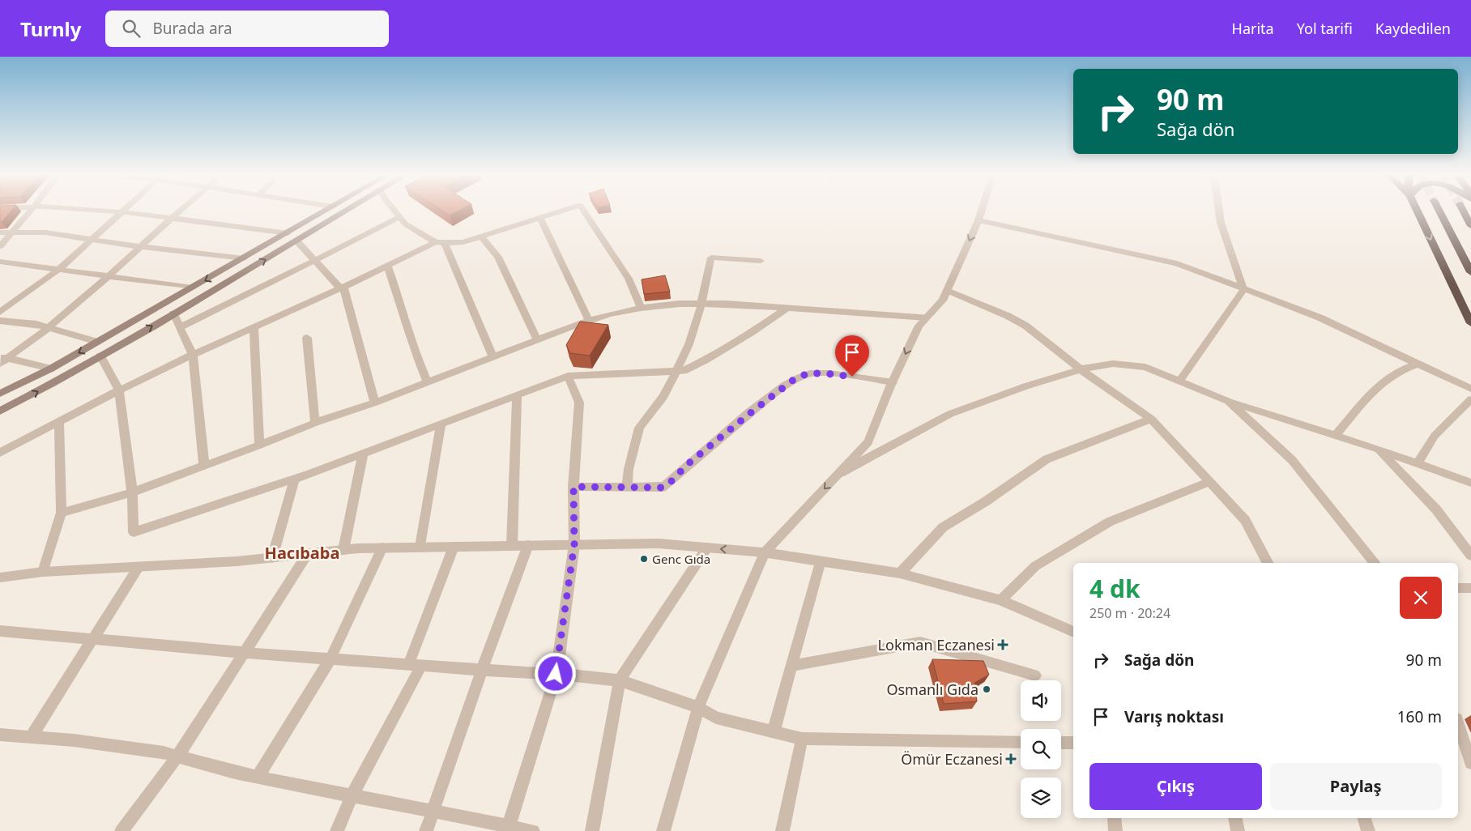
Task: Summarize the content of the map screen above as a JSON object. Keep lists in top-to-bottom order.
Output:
{
  "districts": ["Hacıbaba"],
  "places": {
    "other": ["Genc Gıda", "Osmanlı Gıda"],
    "health": ["Lokman Eczanesi", "Ömür Eczanesi"]
  },
  "page": {
    "header": "Turnly",
    "search": "Burada ara",
    "nav": ["Harita", "Yol tarifi", "Kaydedilen"],
    "turn": ["90 m", "Sağa dön"],
    "heading": ["4 dk", "250 m · 20:24"],
    "list": [
      {
        "name": "Sağa dön",
        "value": "90 m"
      },
      {
        "name": "Varış noktası",
        "value": "160 m"
      }
    ],
    "buttons": ["Çıkış", "Paylaş"]
  }
}
